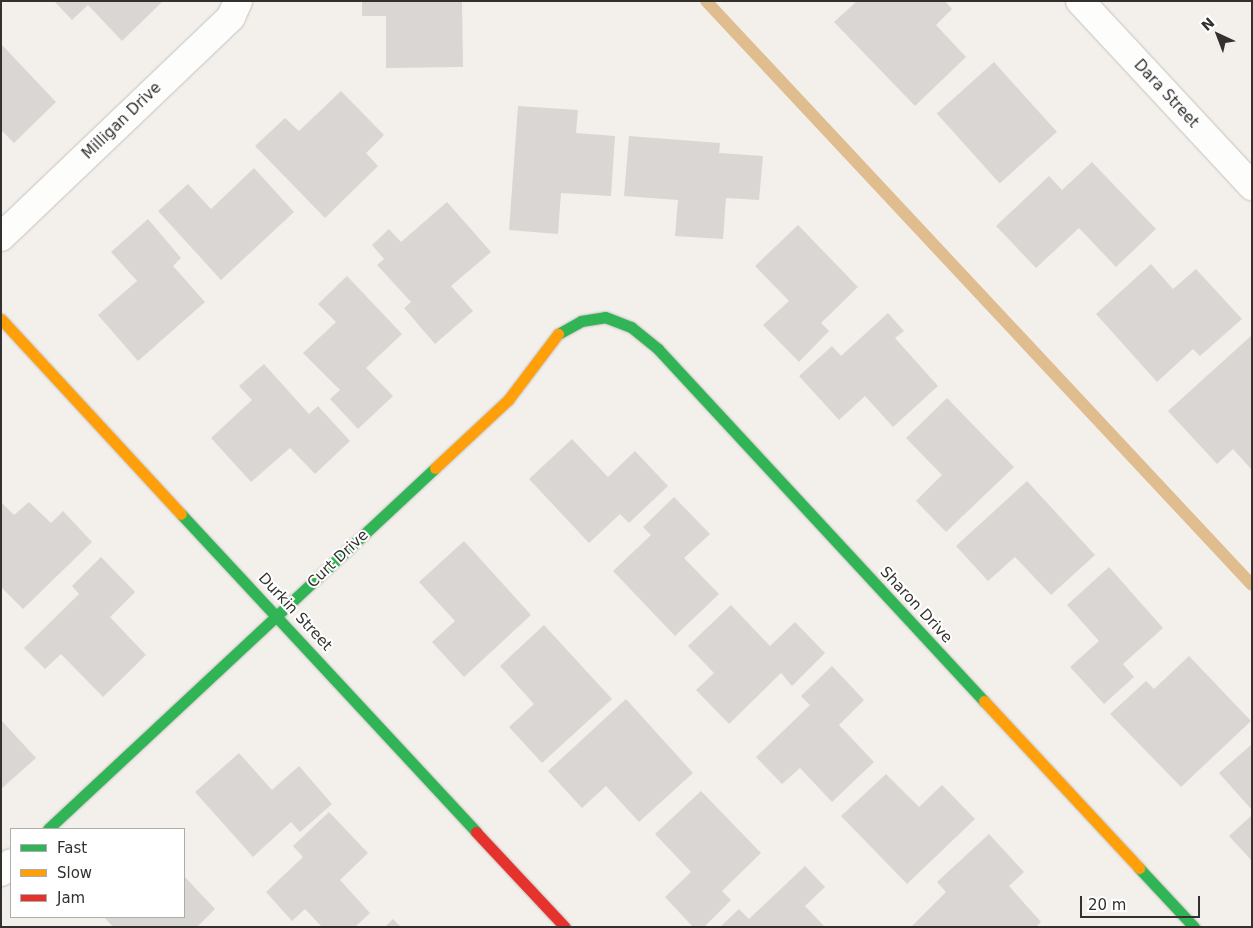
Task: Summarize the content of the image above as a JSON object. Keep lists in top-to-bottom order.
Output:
{
  "streets": {
    "street": [
      "Dara Street",
      "Milligan Drive",
      "Curt Drive",
      "Sharon Drive",
      "Durkin Street"
    ]
  },
  "crossings": [
    ["Curt Drive", "Sharon Drive"],
    ["Curt Drive", "Durkin Street"]
  ],
  "legend": ["Fast", "Slow", "Jam"],
  "scale_bar": "20 m",
  "north": "top left"
}
